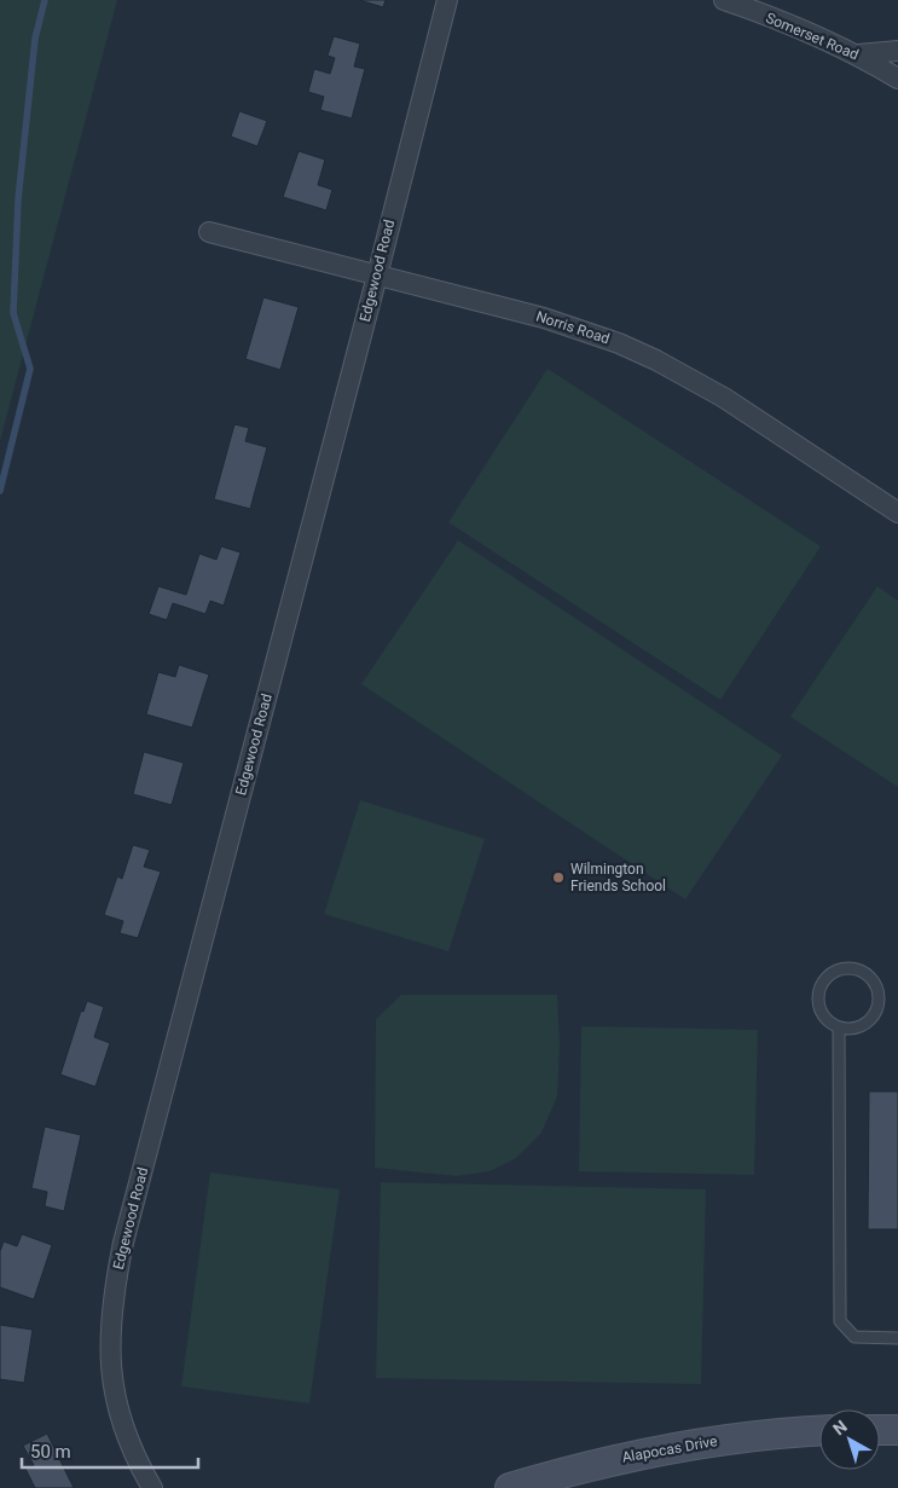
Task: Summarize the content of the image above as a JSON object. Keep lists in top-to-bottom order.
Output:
{
  "streets": {
    "street": [
      "Somerset Road",
      "Edgewood Road",
      "Norris Road",
      "Alapocas Drive"
    ]
  },
  "crossings": [
    ["Edgewood Road", "Norris Road"]
  ],
  "places": ["Wilmington Friends School"],
  "scale_bar": "50 m",
  "north": "top left"
}
